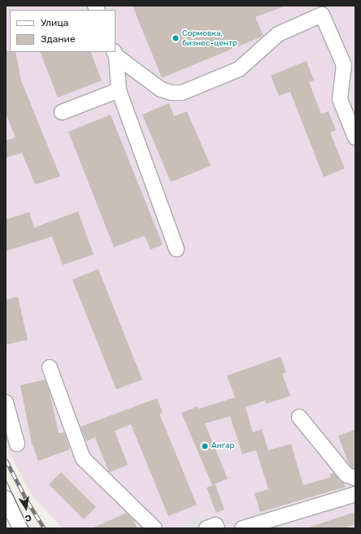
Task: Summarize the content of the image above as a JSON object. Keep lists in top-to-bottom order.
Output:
{
  "places": ["Сормовка, бизнес-центр", "Ангар"],
  "legend": ["Улица", "Здание"],
  "north": "bottom"
}
